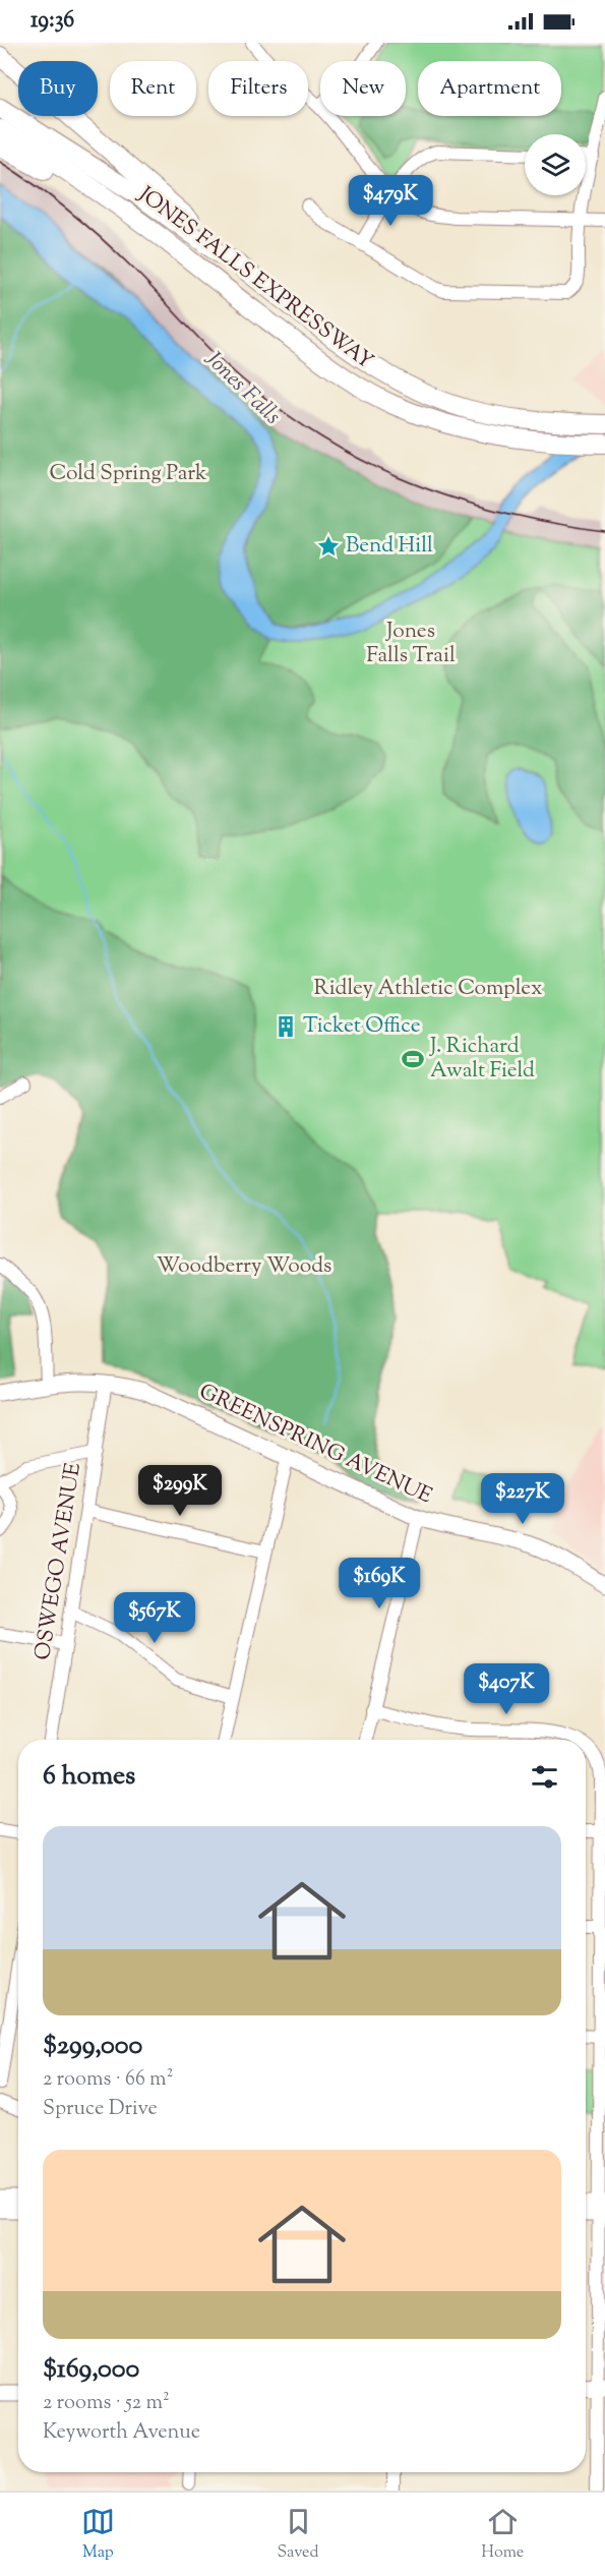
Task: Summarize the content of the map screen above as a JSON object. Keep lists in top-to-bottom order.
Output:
{
  "streets": {
    "highway": ["JONES FALLS EXPRESSWAY"],
    "main road": ["GREENSPRING AVENUE"],
    "street": ["OSWEGO AVENUE"]
  },
  "crossings": [
    ["GREENSPRING AVENUE", "OSWEGO AVENUE"]
  ],
  "water": ["Jones Falls"],
  "parks": [
    "Cold Spring Park",
    "Jones Falls Trail",
    "Ridley Athletic Complex",
    "Woodberry Woods"
  ],
  "places": {
    "place": ["Bend Hill"],
    "building": ["Ticket Office"],
    "sports": ["J. Richard Awalt Field"]
  },
  "page": {
    "status": "19:36",
    "chip": [
      "Buy",
      "Rent",
      "Filters",
      "New",
      "Apartment"
    ],
    "price": [
      "$479K",
      "$299K",
      "$227K",
      "$169K",
      "$567K",
      "$407K"
    ],
    "heading": "6 homes",
    "list": [
      {
        "name": "$299,000",
        "note": "2 rooms · 66 m² · Spruce Drive"
      },
      {
        "name": "$169,000",
        "note": "2 rooms · 52 m² · Keyworth Avenue"
      }
    ],
    "tabs": ["Map", "Saved", "Home"]
  }
}
